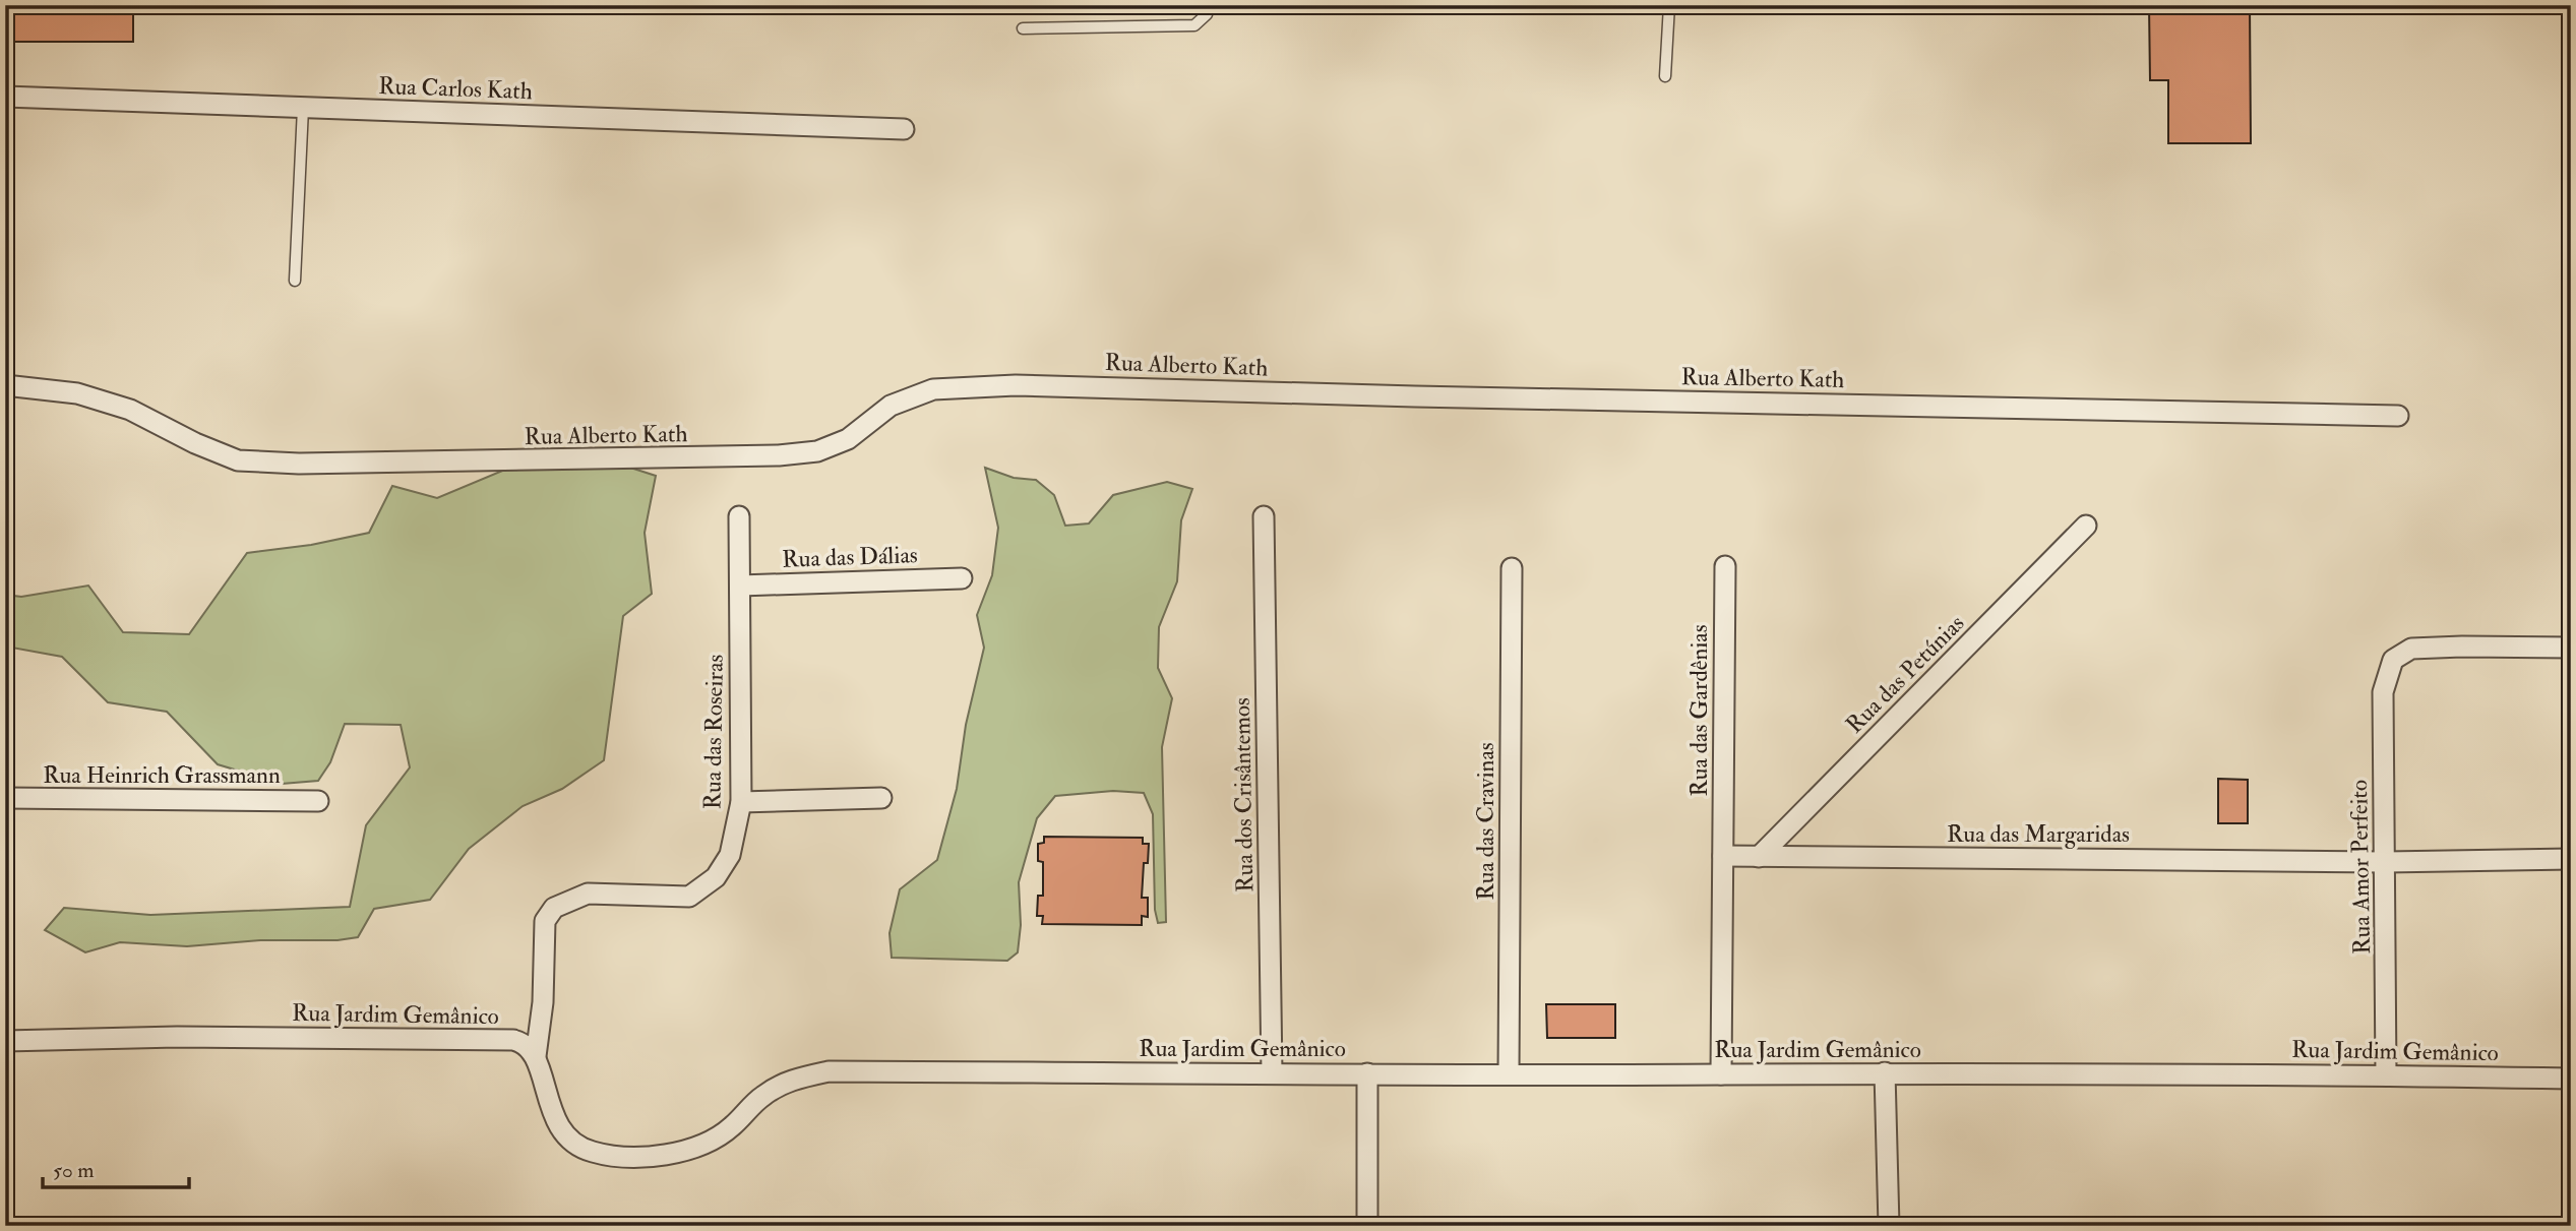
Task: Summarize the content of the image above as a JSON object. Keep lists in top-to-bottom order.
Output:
{
  "streets": {
    "street": [
      "Rua Carlos Kath",
      "Rua Alberto Kath",
      "Rua das Dálias",
      "Rua das Petúnias",
      "Rua das Gardênias",
      "Rua das Roseiras",
      "Rua Heinrich Grassmann",
      "Rua dos Crisântemos",
      "Rua das Cravinas",
      "Rua das Margaridas",
      "Rua Amor Perfeito",
      "Rua Jardim Gemânico"
    ]
  },
  "crossings": [
    ["Rua das Dálias", "Rua das Roseiras"],
    ["Rua das Petúnias", "Rua das Margaridas"],
    ["Rua das Gardênias", "Rua das Margaridas"],
    ["Rua das Roseiras", "Rua Jardim Gemânico"],
    ["Rua dos Crisântemos", "Rua Jardim Gemânico"],
    ["Rua das Cravinas", "Rua Jardim Gemânico"],
    ["Rua das Margaridas", "Rua Amor Perfeito"],
    ["Rua Amor Perfeito", "Rua Jardim Gemânico"]
  ],
  "scale_bar": "50 m"
}
